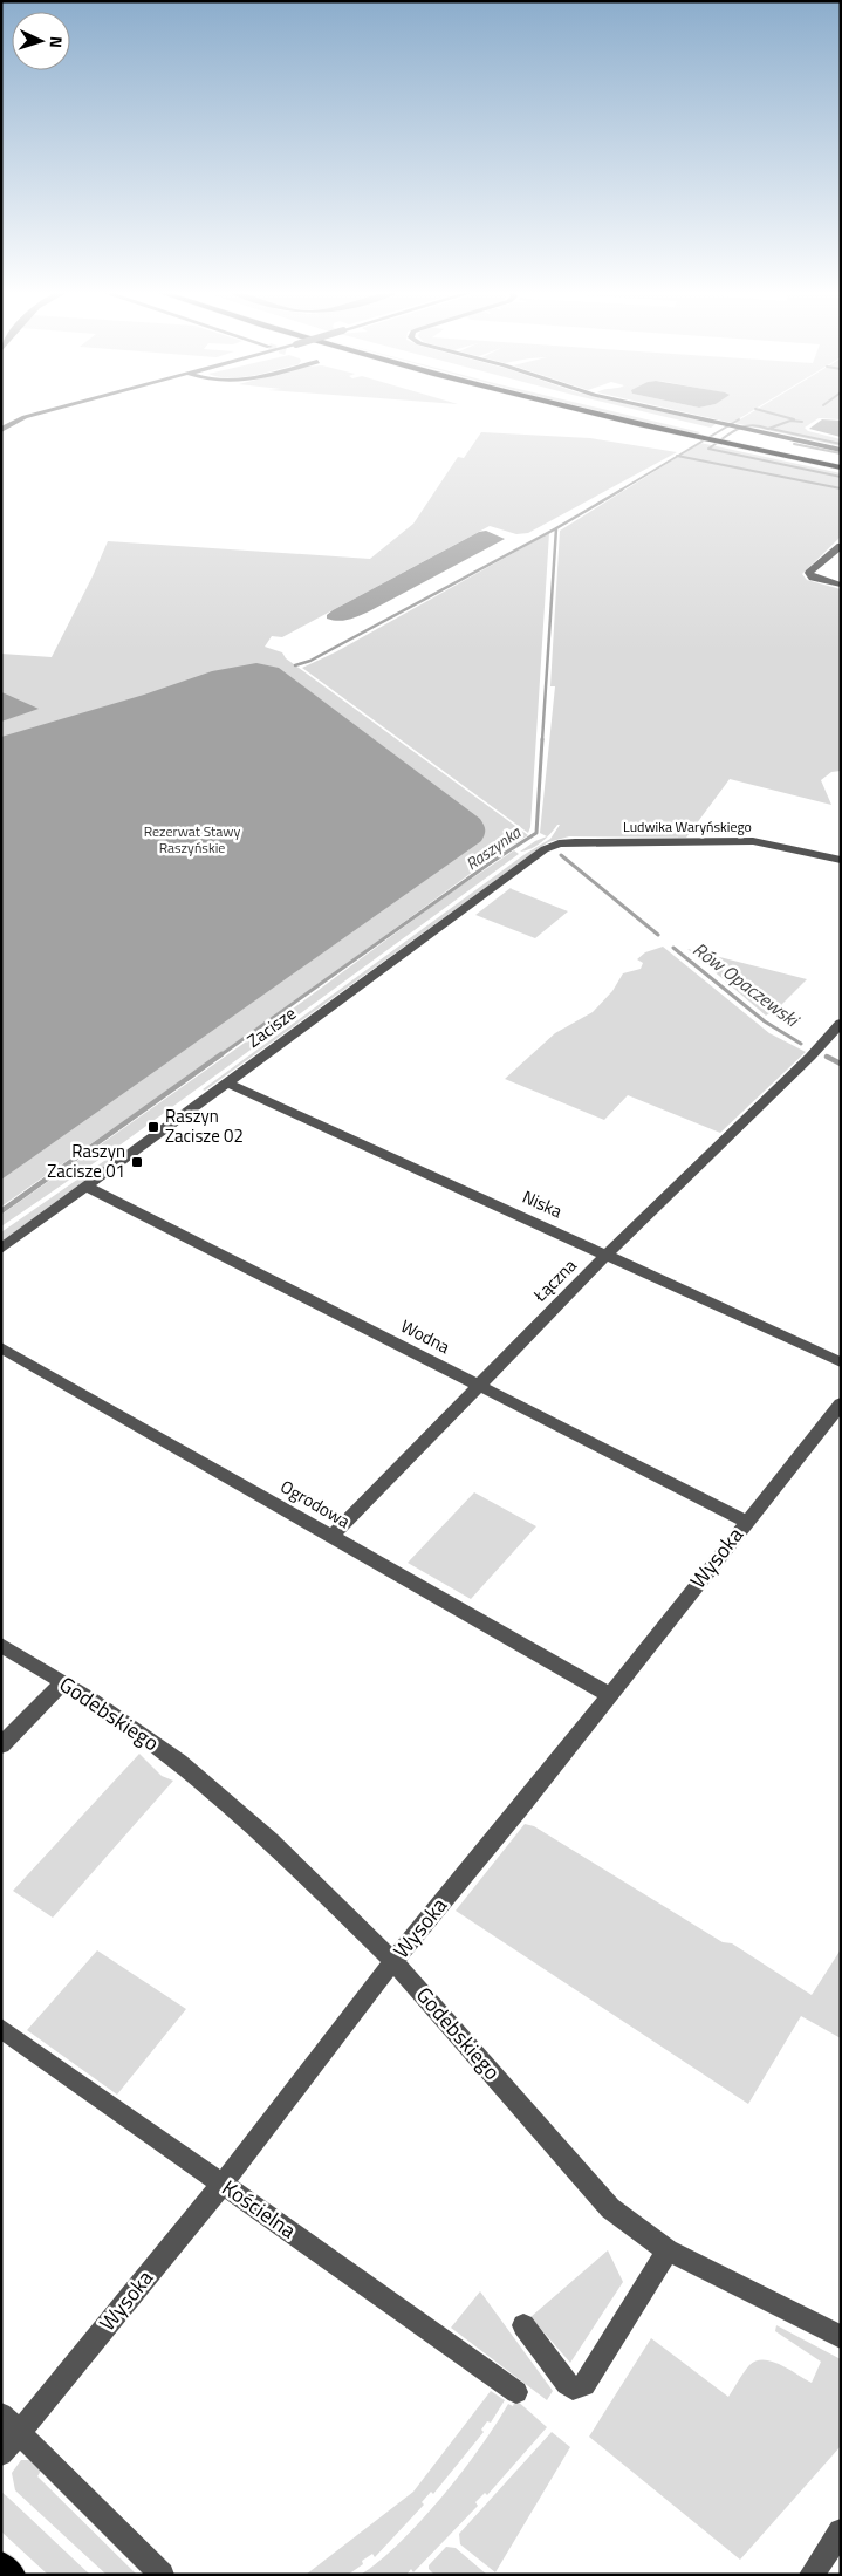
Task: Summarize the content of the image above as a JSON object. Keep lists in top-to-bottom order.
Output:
{
  "streets": {
    "street": [
      "Ludwika Waryńskiego",
      "Zacisze",
      "Niska",
      "Łączna",
      "Wodna",
      "Ogrodowa",
      "Wysoka",
      "Godebskiego",
      "Kościelna"
    ]
  },
  "crossings": [
    ["Ludwika Waryńskiego", "Zacisze"],
    ["Zacisze", "Niska"],
    ["Zacisze", "Wodna"],
    ["Niska", "Łączna"],
    ["Łączna", "Wodna"],
    ["Łączna", "Ogrodowa"],
    ["Wodna", "Wysoka"],
    ["Ogrodowa", "Wysoka"],
    ["Wysoka", "Godebskiego"],
    ["Wysoka", "Kościelna"]
  ],
  "water": ["Raszynka", "Rów Opaczewski"],
  "parks": ["Rezerwat Stawy Raszyńskie"],
  "places": {
    "transit": ["Raszyn Zacisze 02", "Raszyn Zacisze 01"]
  },
  "north": "right"
}
